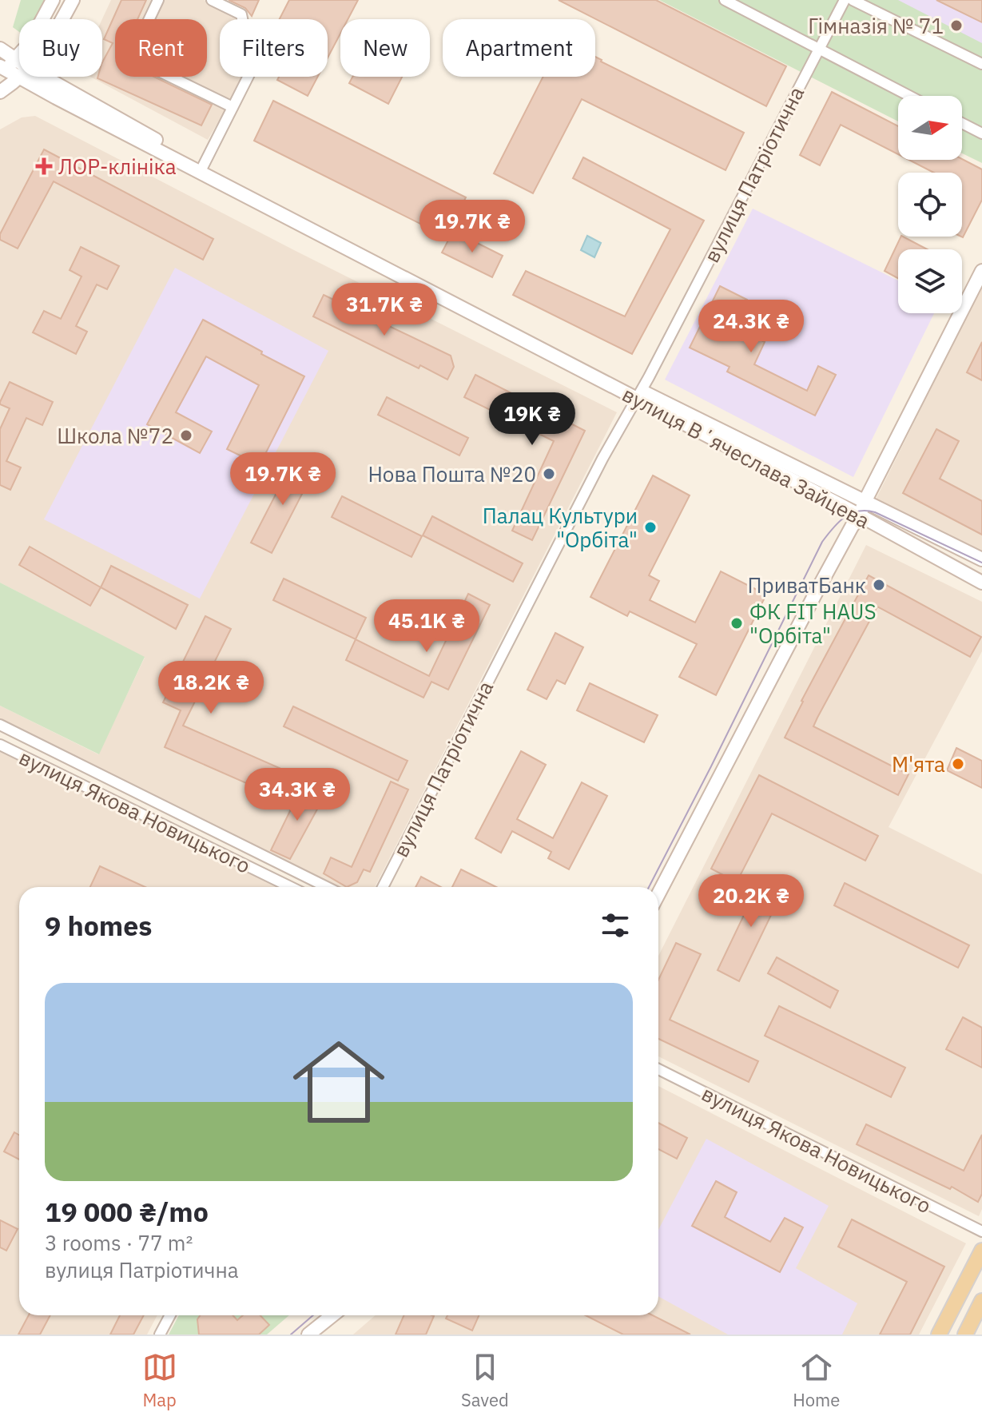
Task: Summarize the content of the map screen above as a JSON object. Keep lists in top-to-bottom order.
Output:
{
  "streets": {
    "main road": ["вулиця Вʼячеслава Зайцева"],
    "street": ["вулиця Патріотична", "вулиця Якова Новицького"]
  },
  "crossings": [
    ["вулиця Патріотична", "вулиця Вʼячеслава Зайцева"]
  ],
  "places": {
    "other": [
      "Гімназія № 71",
      "Школа №72",
      "Нова Пошта №20",
      "Палац Культури \"Орбіта\"",
      "ПриватБанк",
      "ФК FIT HAUS \"Орбіта\"",
      "М'ята"
    ],
    "health": ["ЛОР-клініка"]
  },
  "north": "right",
  "page": {
    "chip": [
      "Buy",
      "Rent",
      "Filters",
      "New",
      "Apartment"
    ],
    "price": [
      "19.7K ₴",
      "31.7K ₴",
      "24.3K ₴",
      "19K ₴",
      "19.7K ₴",
      "45.1K ₴",
      "18.2K ₴",
      "34.3K ₴",
      "20.2K ₴"
    ],
    "heading": "9 homes",
    "list": [
      {
        "name": "19 000 ₴/mo",
        "note": "3 rooms · 77 m² · вулиця Патріотична"
      }
    ],
    "tabs": ["Map", "Saved", "Home"]
  }
}
